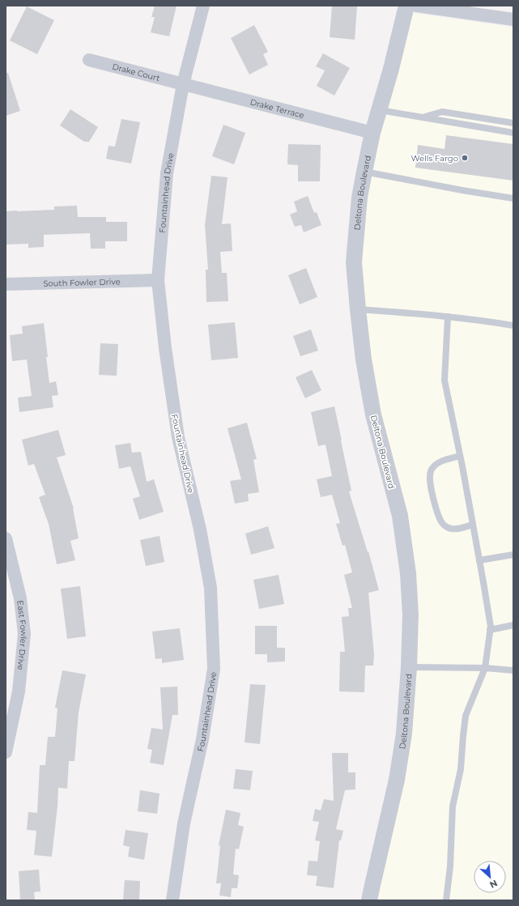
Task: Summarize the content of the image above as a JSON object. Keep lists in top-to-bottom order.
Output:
{
  "streets": {
    "street": [
      "Drake Court",
      "Drake Terrace",
      "Deltona Boulevard",
      "Fountainhead Drive",
      "South Fowler Drive",
      "East Fowler Drive"
    ]
  },
  "crossings": [
    ["Drake Court", "Drake Terrace"],
    ["Drake Court", "Fountainhead Drive"],
    ["Drake Terrace", "Deltona Boulevard"],
    ["Drake Terrace", "Fountainhead Drive"],
    ["Fountainhead Drive", "South Fowler Drive"]
  ],
  "places": ["Wells Fargo"],
  "north": "bottom right"
}
